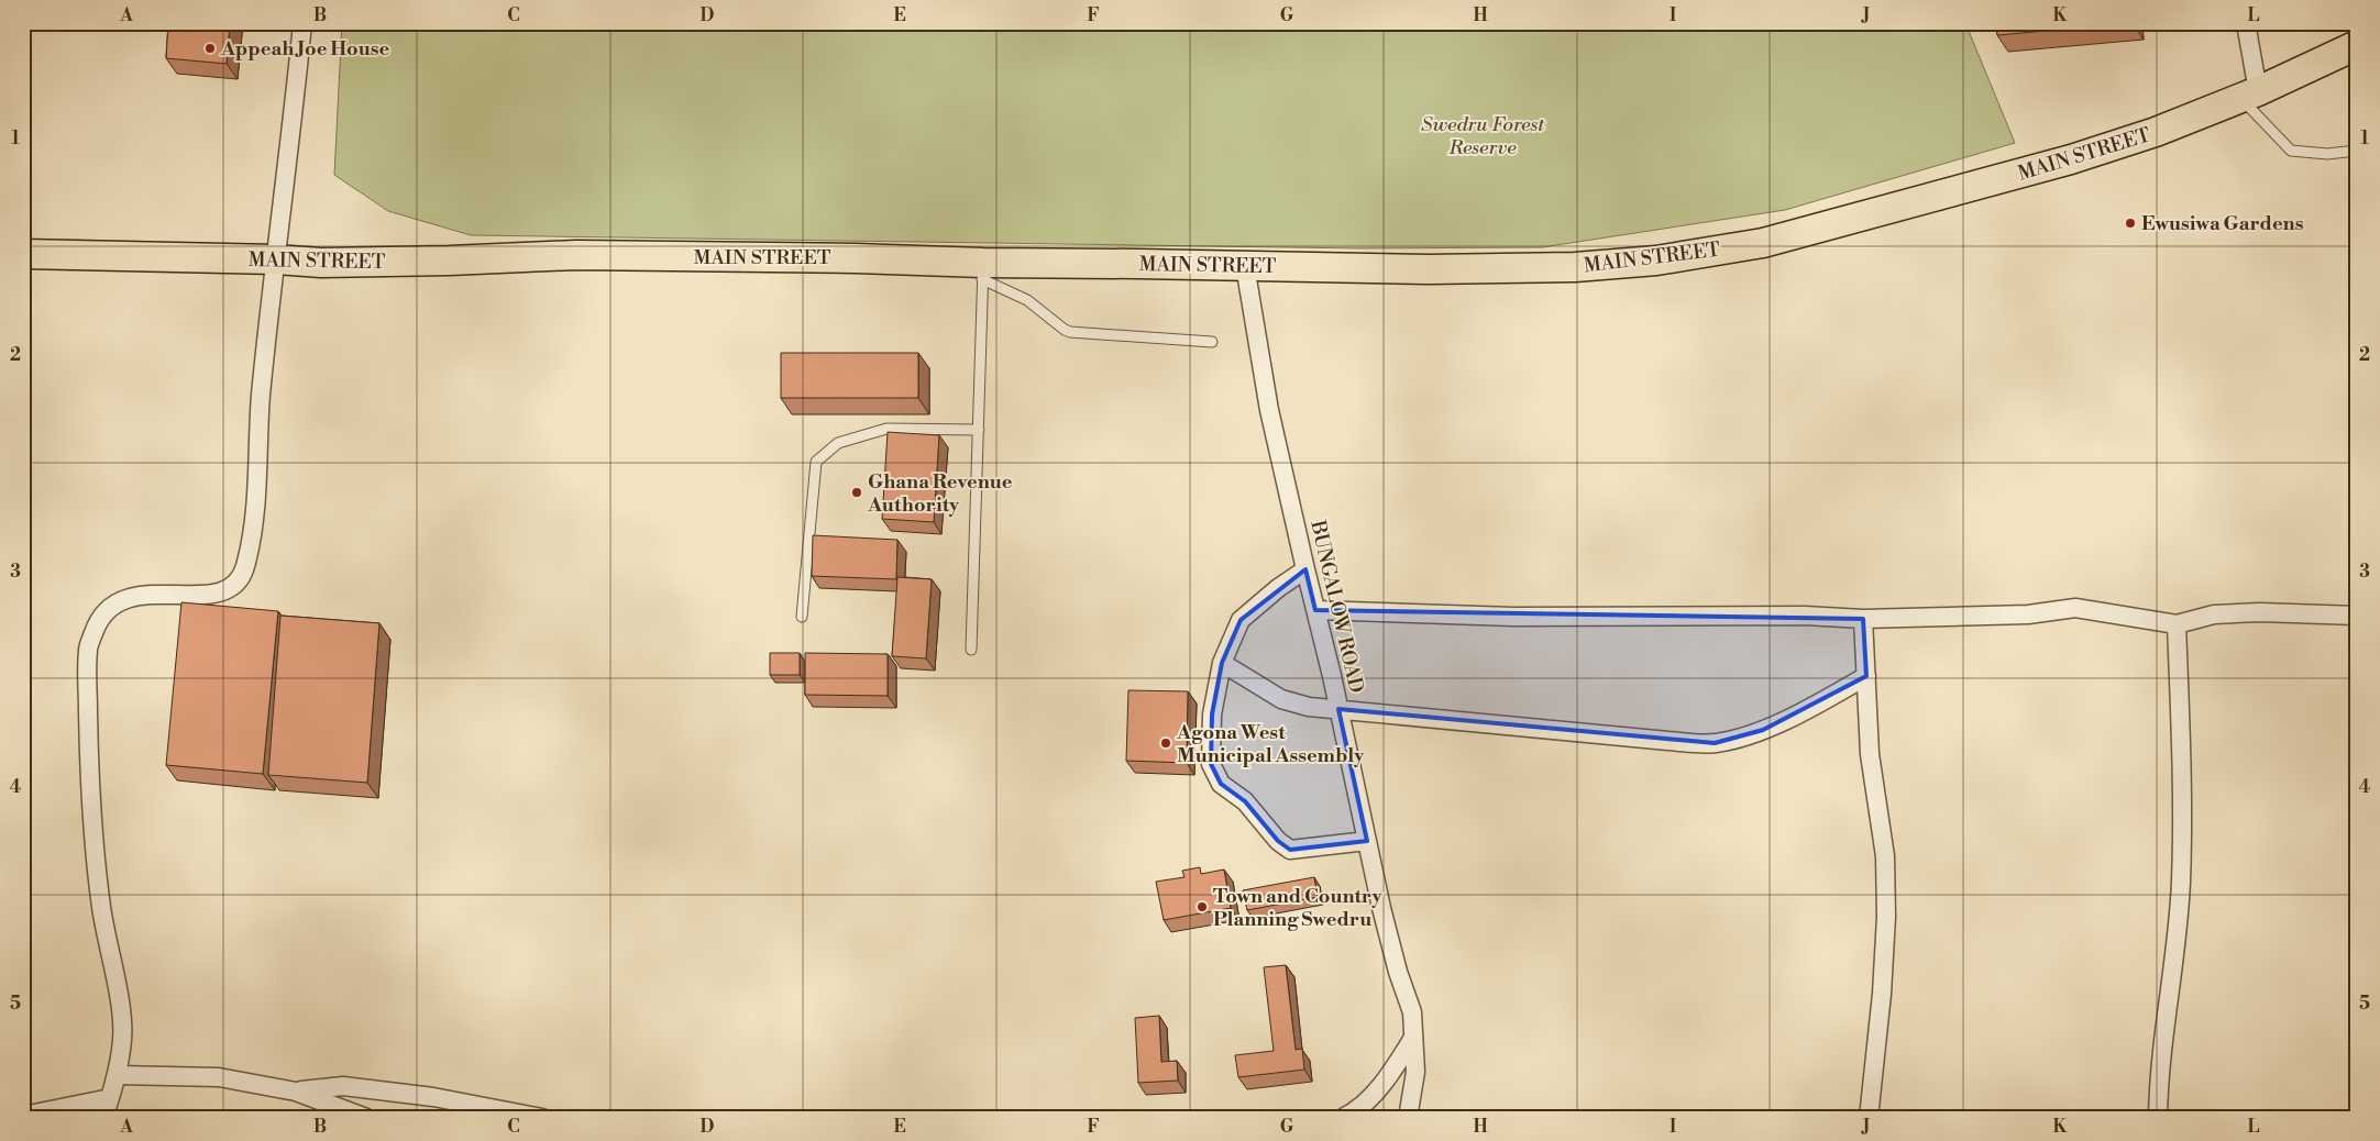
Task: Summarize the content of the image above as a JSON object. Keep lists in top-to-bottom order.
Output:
{
  "streets": {
    "main road": ["MAIN STREET"],
    "street": ["BUNGALOW ROAD"]
  },
  "crossings": [
    ["MAIN STREET", "BUNGALOW ROAD"]
  ],
  "parks": ["Swedru Forest Reserve"],
  "places": [
    "Appeah Joe House",
    "Ewusiwa Gardens",
    "Ghana Revenue Authority",
    "Agona West Municipal Assembly",
    "Town and Country Planning Swedru"
  ],
  "grid": {
    "columns": [
      "A",
      "B",
      "C",
      "D",
      "E",
      "F",
      "G",
      "H",
      "I",
      "J",
      "K",
      "L"
    ],
    "rows": [
      "1",
      "2",
      "3",
      "4",
      "5"
    ]
  }
}
